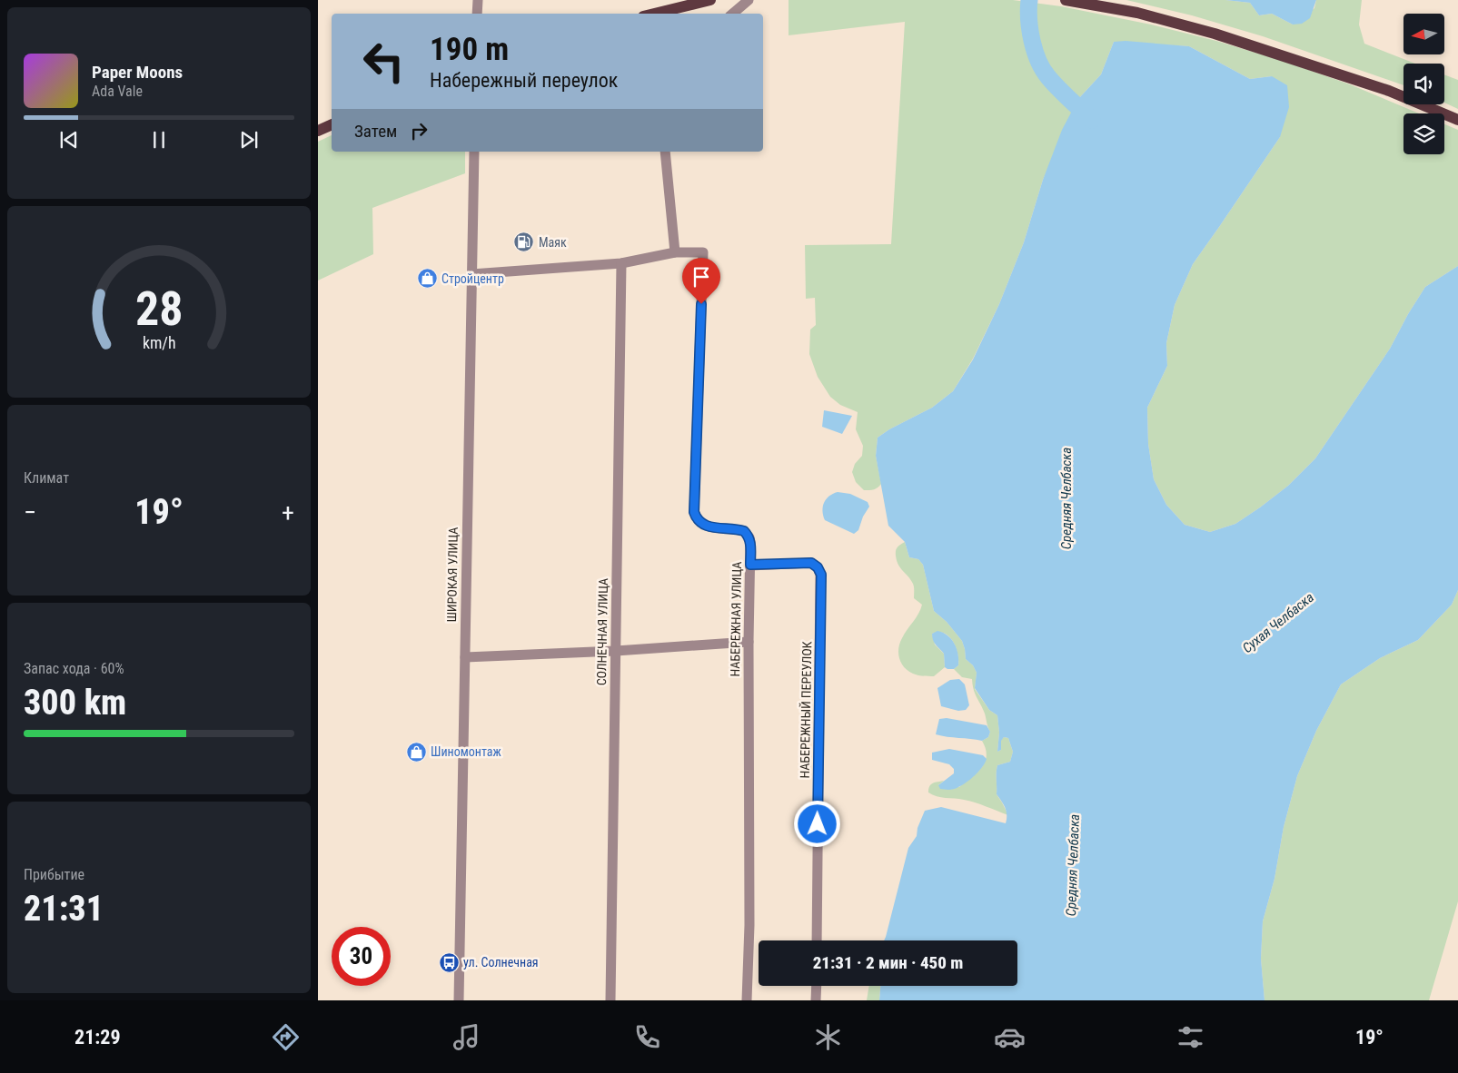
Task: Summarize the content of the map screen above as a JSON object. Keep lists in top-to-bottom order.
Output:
{
  "streets": {
    "street": [
      "ШИРОКАЯ УЛИЦА",
      "НАБЕРЕЖНАЯ УЛИЦА",
      "СОЛНЕЧНАЯ УЛИЦА",
      "НАБЕРЕЖНЫЙ ПЕРЕУЛОК"
    ]
  },
  "crossings": [
    ["НАБЕРЕЖНАЯ УЛИЦА", "НАБЕРЕЖНЫЙ ПЕРЕУЛОК"]
  ],
  "water": ["Средняя Челбаска", "Сухая Челбаска"],
  "places": {
    "fuel station": ["Маяк"],
    "shop": ["Стройцентр", "Шиномонтаж"],
    "bus stop": ["ул. Солнечная"]
  },
  "north": "left",
  "page": {
    "turn": ["190 m", "Набережный переулок"],
    "song": ["Paper Moons", "Ada Vale"],
    "then": "Затем",
    "tile": [
      "Климат",
      ["Запас хода · 60%", "300 km"],
      ["Прибытие", "21:31"]
    ],
    "heat": ["−", "19°", "+"],
    "limit": "30",
    "trip": "21:31 · 2 мин · 450 m",
    "tabs": ["21:29", "19°"],
    "gauge": ["28", "km/h"]
  }
}
